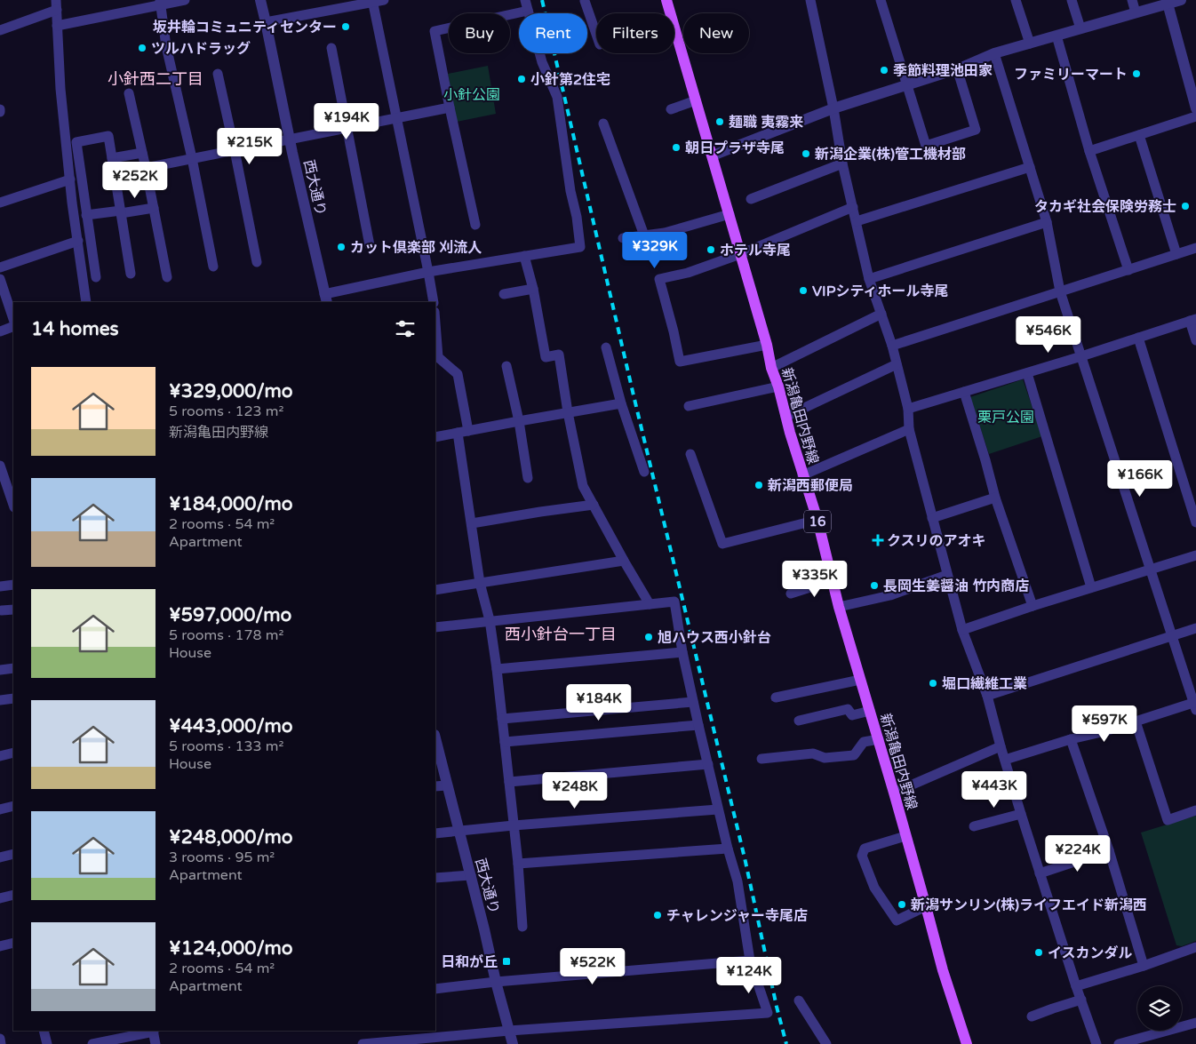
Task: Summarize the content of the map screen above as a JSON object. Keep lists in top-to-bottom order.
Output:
{
  "streets": {
    "main road": ["新潟亀田内野線", "16"],
    "street": ["西大通り"]
  },
  "districts": ["小針西二丁目", "西小針台一丁目"],
  "parks": ["小針公園", "栗戸公園"],
  "places": {
    "other": [
      "坂井輪コミュニティセンター",
      "ツルハドラッグ",
      "季節料理池田家",
      "ファミリーマート",
      "小針第2住宅",
      "麺職 夷霧来",
      "朝日プラザ寺尾",
      "新潟企業(株)管工機材部",
      "タカギ社会保険労務士",
      "カット倶楽部 刈流人",
      "ホテル寺尾",
      "VIPシティホール寺尾",
      "新潟西郵便局",
      "長岡生姜醤油 竹内商店",
      "旭ハウス西小針台",
      "堀口繊維工業",
      "新潟サンリン(株)ライフエイド新潟西",
      "チャレンジャー寺尾店",
      "イスカンダル"
    ],
    "health": ["クスリのアオキ"],
    "transit": ["日和が丘"]
  },
  "page": {
    "chip": [
      "Buy",
      "Rent",
      "Filters",
      "New"
    ],
    "price": [
      "¥194K",
      "¥215K",
      "¥252K",
      "¥329K",
      "¥546K",
      "¥166K",
      "¥335K",
      "¥184K",
      "¥597K",
      "¥443K",
      "¥248K",
      "¥224K",
      "¥522K",
      "¥124K"
    ],
    "heading": "14 homes",
    "list": [
      {
        "name": "¥329,000/mo",
        "note": "5 rooms · 123 m² · 新潟亀田内野線"
      },
      {
        "name": "¥184,000/mo",
        "note": "2 rooms · 54 m² · Apartment"
      },
      {
        "name": "¥597,000/mo",
        "note": "5 rooms · 178 m² · House"
      },
      {
        "name": "¥443,000/mo",
        "note": "5 rooms · 133 m² · House"
      },
      {
        "name": "¥248,000/mo",
        "note": "3 rooms · 95 m² · Apartment"
      },
      {
        "name": "¥124,000/mo",
        "note": "2 rooms · 54 m² · Apartment"
      }
    ]
  }
}
